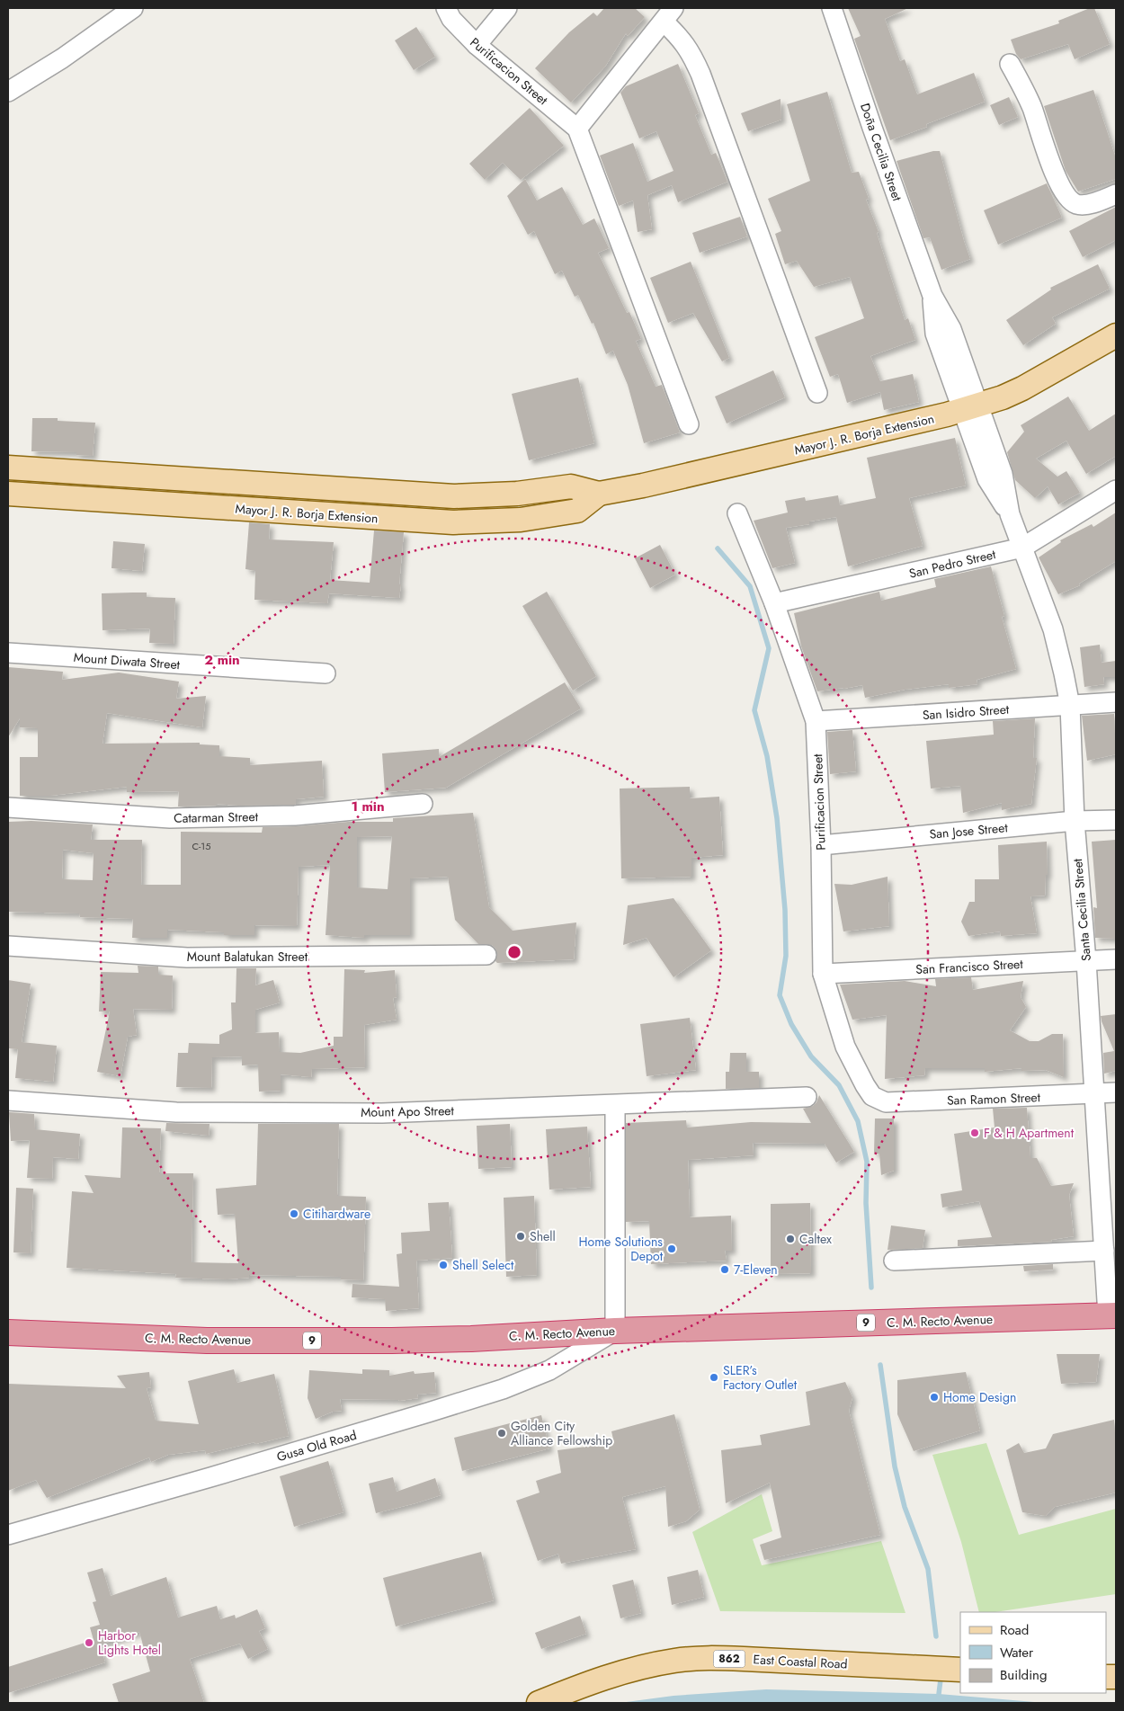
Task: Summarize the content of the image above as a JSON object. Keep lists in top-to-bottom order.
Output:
{
  "streets": {
    "highway": ["C. M. Recto Avenue", "9"],
    "main road": ["Mayor J. R. Borja Extension", "862", "East Coastal Road"],
    "street": [
      "Purificacion Street",
      "Doña Cecilia Street",
      "San Pedro Street",
      "Mount Diwata Street",
      "San Isidro Street",
      "Catarman Street",
      "San Jose Street",
      "Santa Cecilia Street",
      "Mount Balatukan Street",
      "San Francisco Street",
      "San Ramon Street",
      "Mount Apo Street",
      "Gusa Old Road"
    ]
  },
  "crossings": [
    ["Purificacion Street", "San Pedro Street"],
    ["Purificacion Street", "San Isidro Street"],
    ["Purificacion Street", "San Jose Street"],
    ["Purificacion Street", "San Francisco Street"],
    ["Purificacion Street", "San Ramon Street"],
    ["Doña Cecilia Street", "Mayor J. R. Borja Extension"],
    ["Doña Cecilia Street", "Santa Cecilia Street"],
    ["Mayor J. R. Borja Extension", "Santa Cecilia Street"],
    ["San Pedro Street", "Santa Cecilia Street"],
    ["San Isidro Street", "Santa Cecilia Street"],
    ["San Jose Street", "Santa Cecilia Street"],
    ["Santa Cecilia Street", "San Francisco Street"],
    ["Santa Cecilia Street", "San Ramon Street"],
    ["Santa Cecilia Street", "C. M. Recto Avenue"],
    ["C. M. Recto Avenue", "Gusa Old Road"]
  ],
  "places": [
    "F & H Apartment",
    "Citihardware",
    "Shell",
    "Caltex",
    "Home Solutions Depot",
    "Shell Select",
    "7-Eleven",
    "SLER’s Factory Outlet",
    "Home Design",
    "Golden City Alliance Fellowship",
    "Harbor Lights Hotel"
  ],
  "house_numbers": ["C-15"],
  "legend": ["Road", "Water", "Building"],
  "rings": ["2 min", "1 min"]
}
